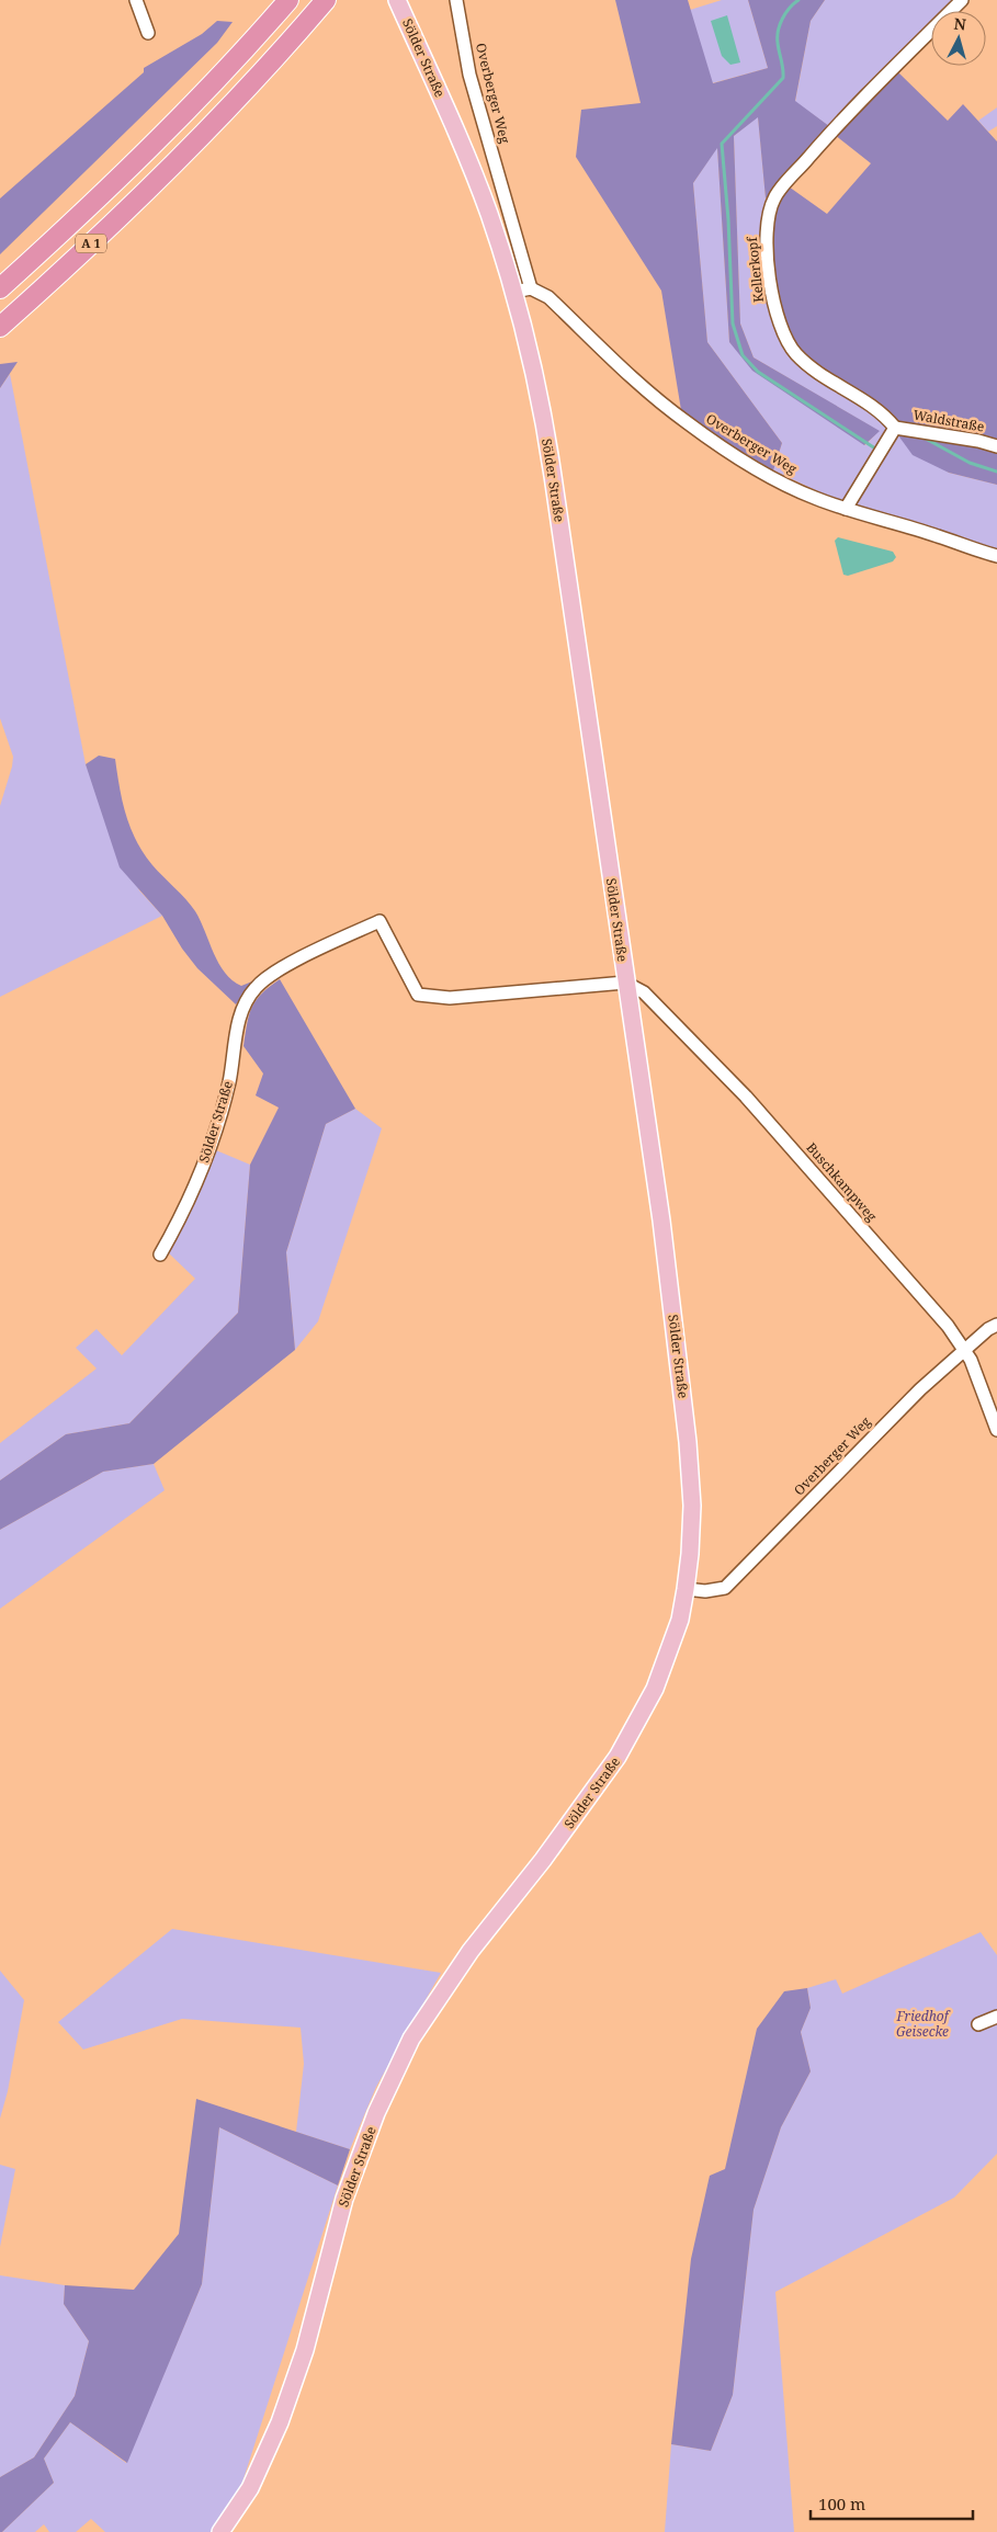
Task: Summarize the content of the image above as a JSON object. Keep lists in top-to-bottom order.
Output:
{
  "streets": {
    "highway": ["A 1"],
    "main road": ["Sölder Straße"],
    "street": [
      "Overberger Weg",
      "Kellerkopf",
      "Waldstraße",
      "Buschkampweg"
    ]
  },
  "crossings": [
    ["Sölder Straße", "Overberger Weg"],
    ["Sölder Straße", "Buschkampweg"],
    ["Overberger Weg", "Buschkampweg"],
    ["Kellerkopf", "Waldstraße"]
  ],
  "parks": ["Friedhof Geisecke"],
  "scale_bar": "100 m",
  "north": "top"
}
